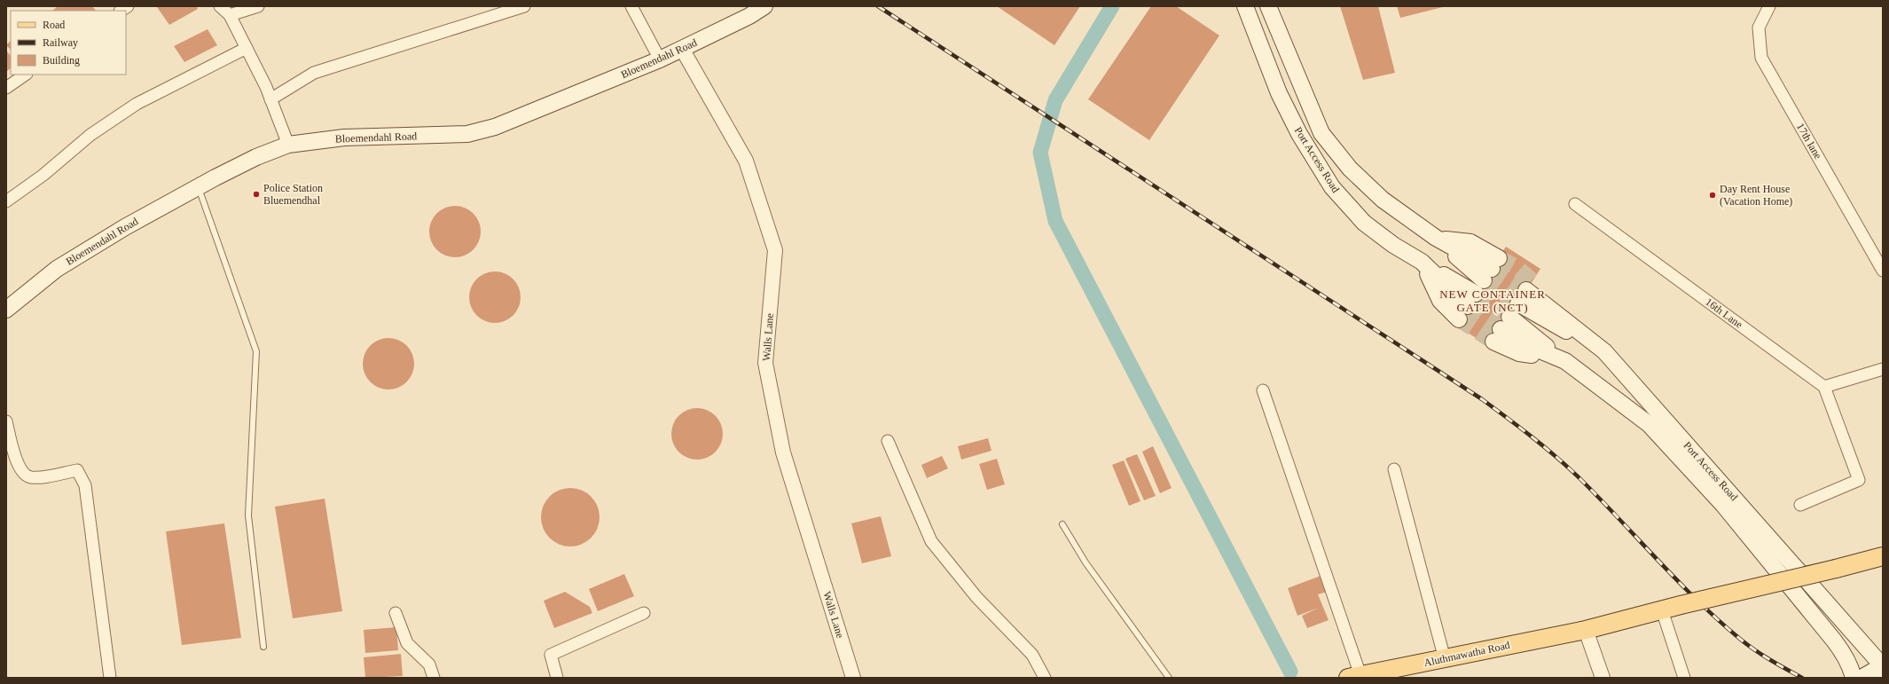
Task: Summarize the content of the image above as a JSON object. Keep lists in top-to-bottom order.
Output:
{
  "streets": {
    "main road": ["Bloemendahl Road", "Port Access Road", "Aluthmawatha Road"],
    "street": ["17th lane", "16th Lane", "Walls Lane"]
  },
  "crossings": [
    ["Bloemendahl Road", "Walls Lane"]
  ],
  "districts": ["NEW CONTAINER GATE (NCT)"],
  "places": ["Police Station Bluemendhal", "Day Rent House (Vacation Home)"],
  "legend": ["Road", "Railway", "Building"]
}
